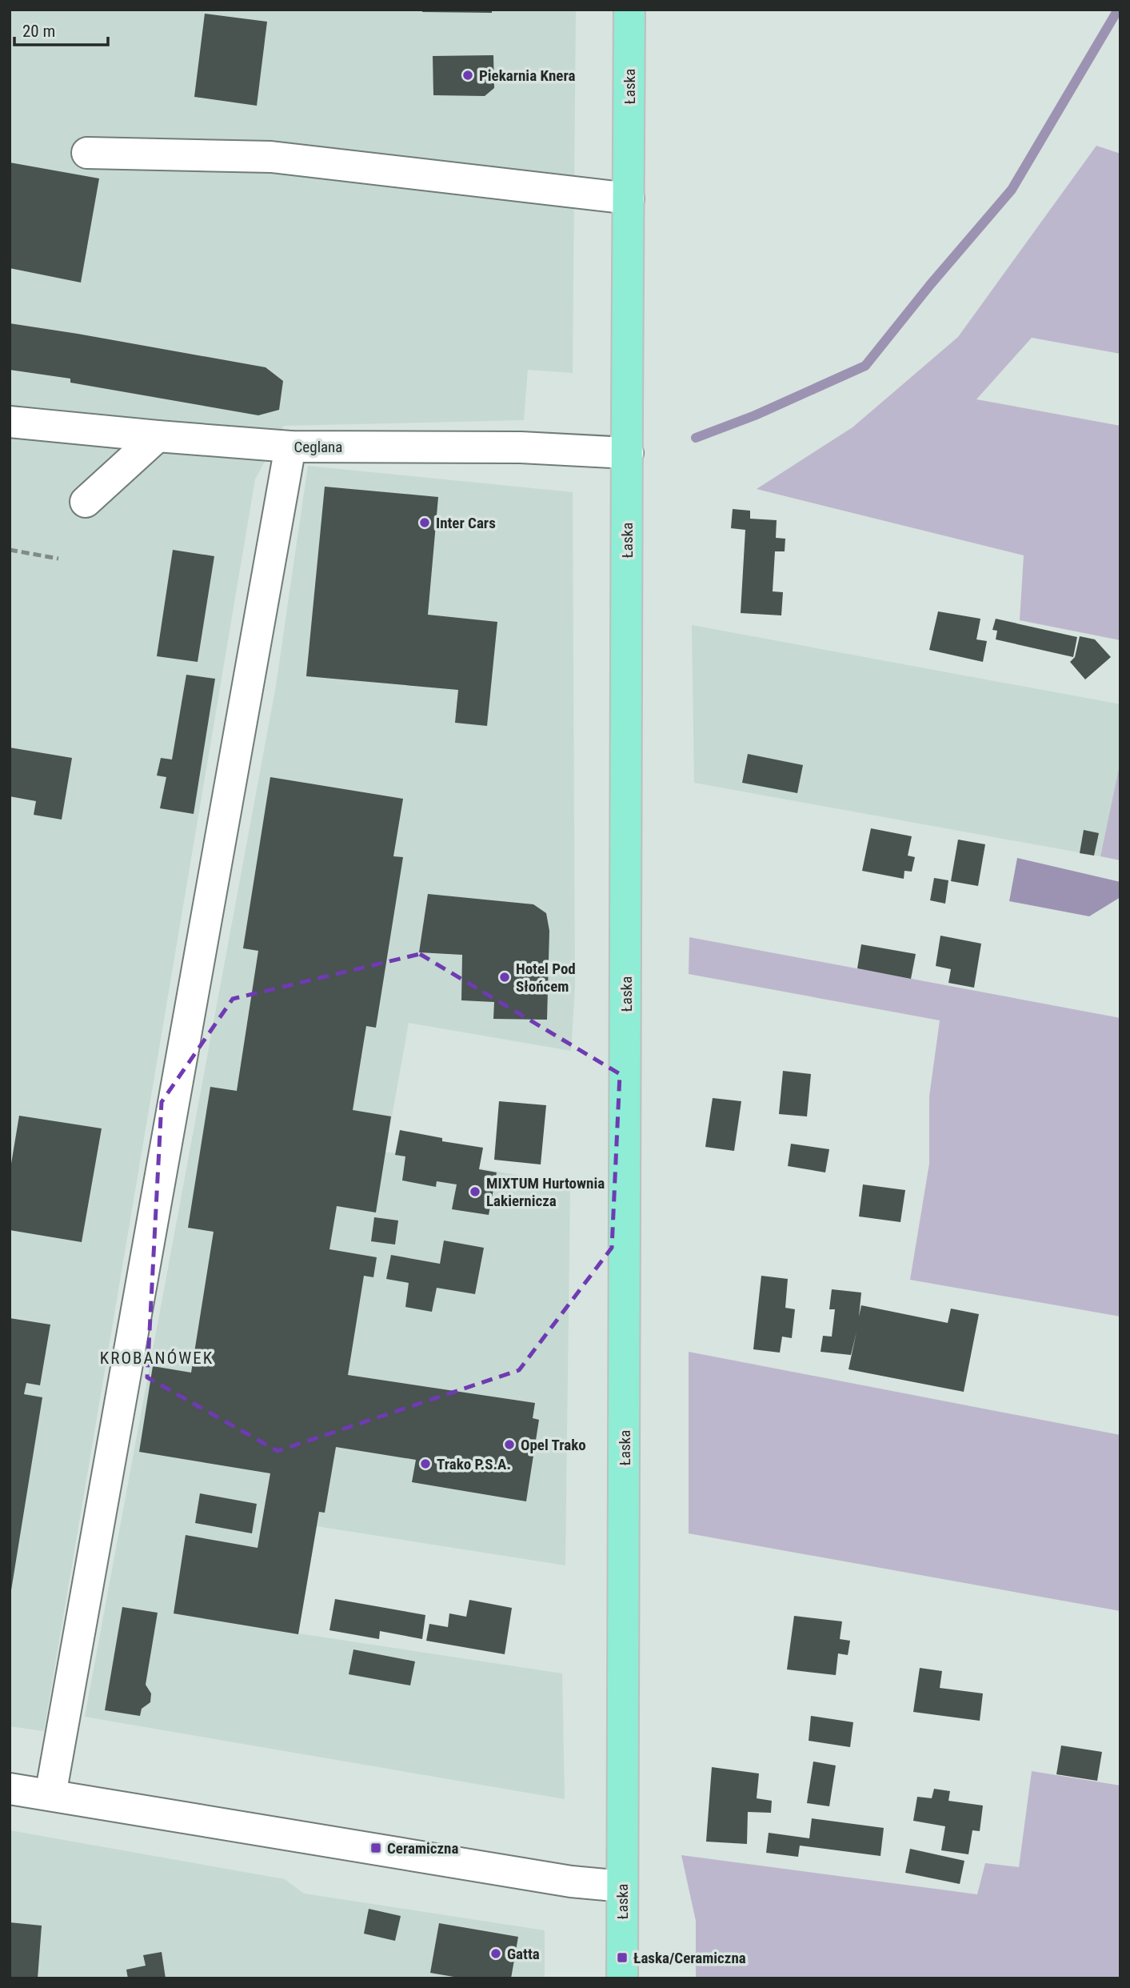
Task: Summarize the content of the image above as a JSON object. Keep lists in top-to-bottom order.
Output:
{
  "streets": {
    "main road": ["Łaska"],
    "lane": ["Ceglana"]
  },
  "crossings": [
    ["Łaska", "Ceglana"]
  ],
  "districts": ["KROBANÓWEK"],
  "places": {
    "other": [
      "Piekarnia Knera",
      "Inter Cars",
      "Hotel Pod Słońcem",
      "MIXTUM Hurtownia Lakiernicza",
      "Opel Trako",
      "Trako P.S.A.",
      "Gatta"
    ],
    "transit": ["Ceramiczna", "Łaska/Ceramiczna"]
  },
  "scale_bar": "20 m"
}
